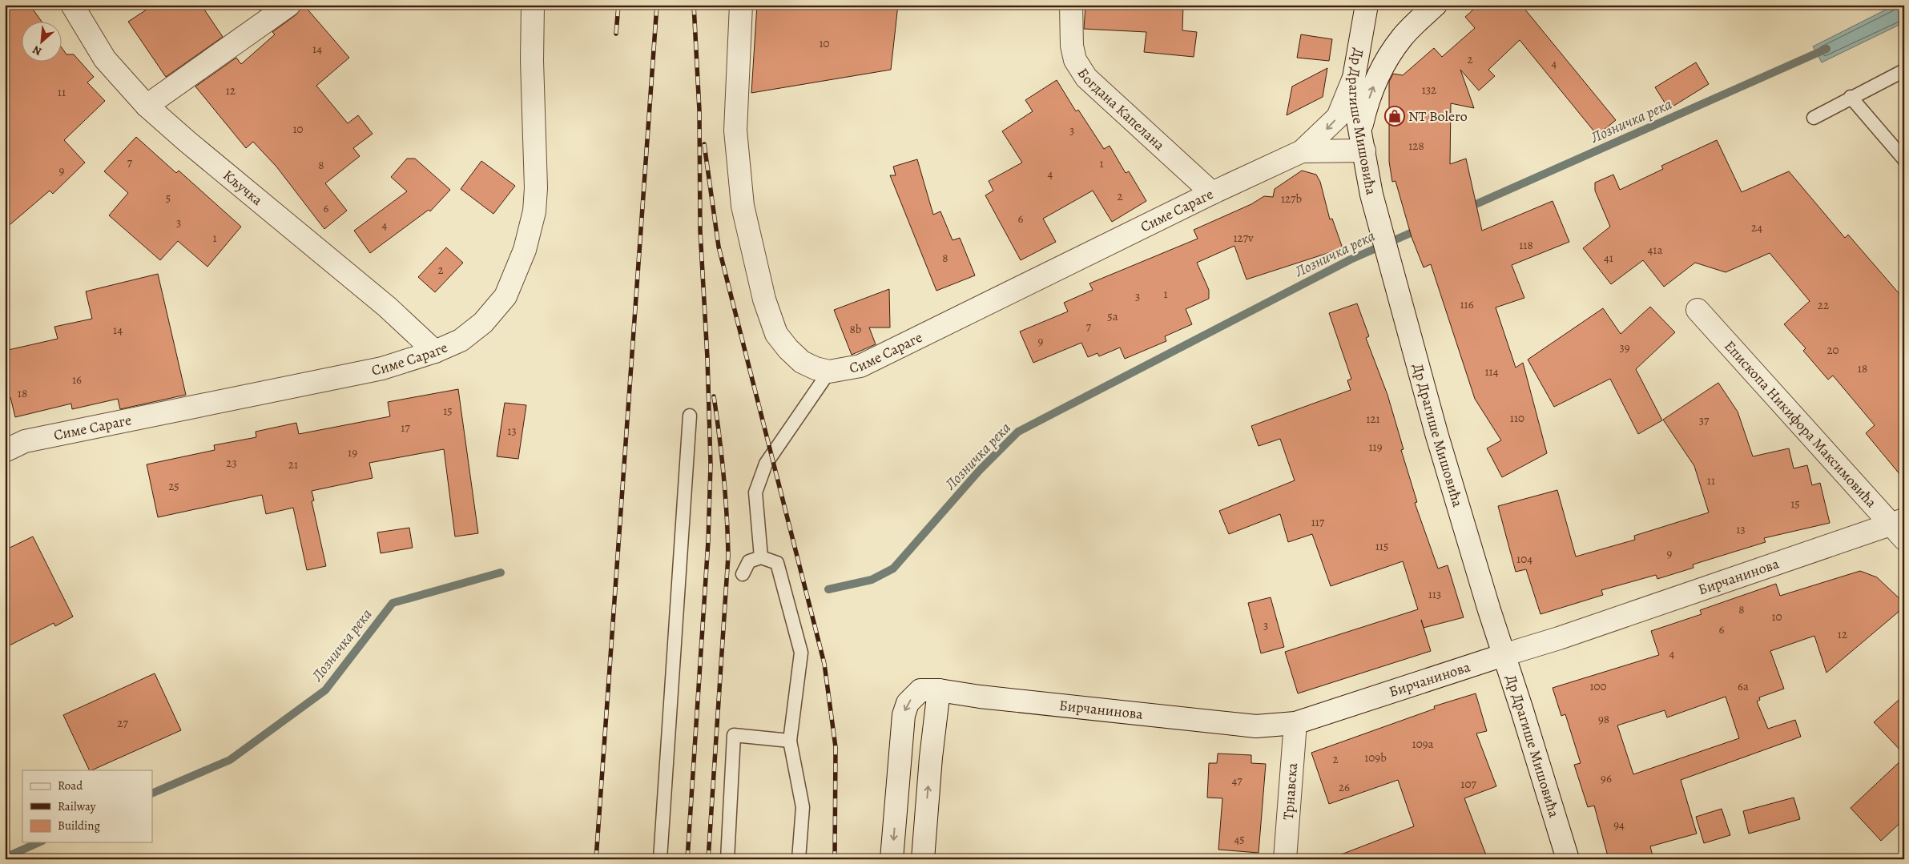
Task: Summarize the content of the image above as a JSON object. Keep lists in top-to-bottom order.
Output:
{
  "streets": {
    "street": [
      "Богдана Капелана",
      "Др Драгише Мишовића",
      "Кључка",
      "Симе Сараге",
      "Епископа Никифора Максимовића",
      "Бирчанинова",
      "Трнавска"
    ]
  },
  "crossings": [
    ["Богдана Капелана", "Симе Сараге"],
    ["Др Драгише Мишовића", "Симе Сараге"],
    ["Др Драгише Мишовића", "Бирчанинова"],
    ["Кључка", "Симе Сараге"],
    ["Епископа Никифора Максимовића", "Бирчанинова"],
    ["Бирчанинова", "Трнавска"]
  ],
  "water": ["Лозничка река"],
  "places": {
    "shop": ["NT Bolero"]
  },
  "house_numbers": [
    "10",
    "14",
    "2",
    "4",
    "132",
    "12",
    "11",
    "10",
    "3",
    "128",
    "7",
    "1",
    "8",
    "9",
    "4",
    "2",
    "5",
    "127b",
    "6",
    "6",
    "3",
    "4",
    "24",
    "1",
    "127v",
    "118",
    "41a",
    "8",
    "41",
    "2",
    "1",
    "3",
    "116",
    "22",
    "5a",
    "7",
    "8b",
    "14",
    "9",
    "39",
    "20",
    "18",
    "114",
    "16",
    "18",
    "15",
    "110",
    "121",
    "37",
    "17",
    "13",
    "119",
    "19",
    "23",
    "21",
    "11",
    "25",
    "15",
    "117",
    "13",
    "115",
    "9",
    "104",
    "113",
    "8",
    "10",
    "3",
    "6",
    "12",
    "4",
    "100",
    "6a",
    "98",
    "27",
    "109a",
    "109b",
    "2",
    "96",
    "47",
    "107",
    "26",
    "94",
    "45"
  ],
  "legend": ["Road", "Railway", "Building"],
  "north": "bottom left"
}
